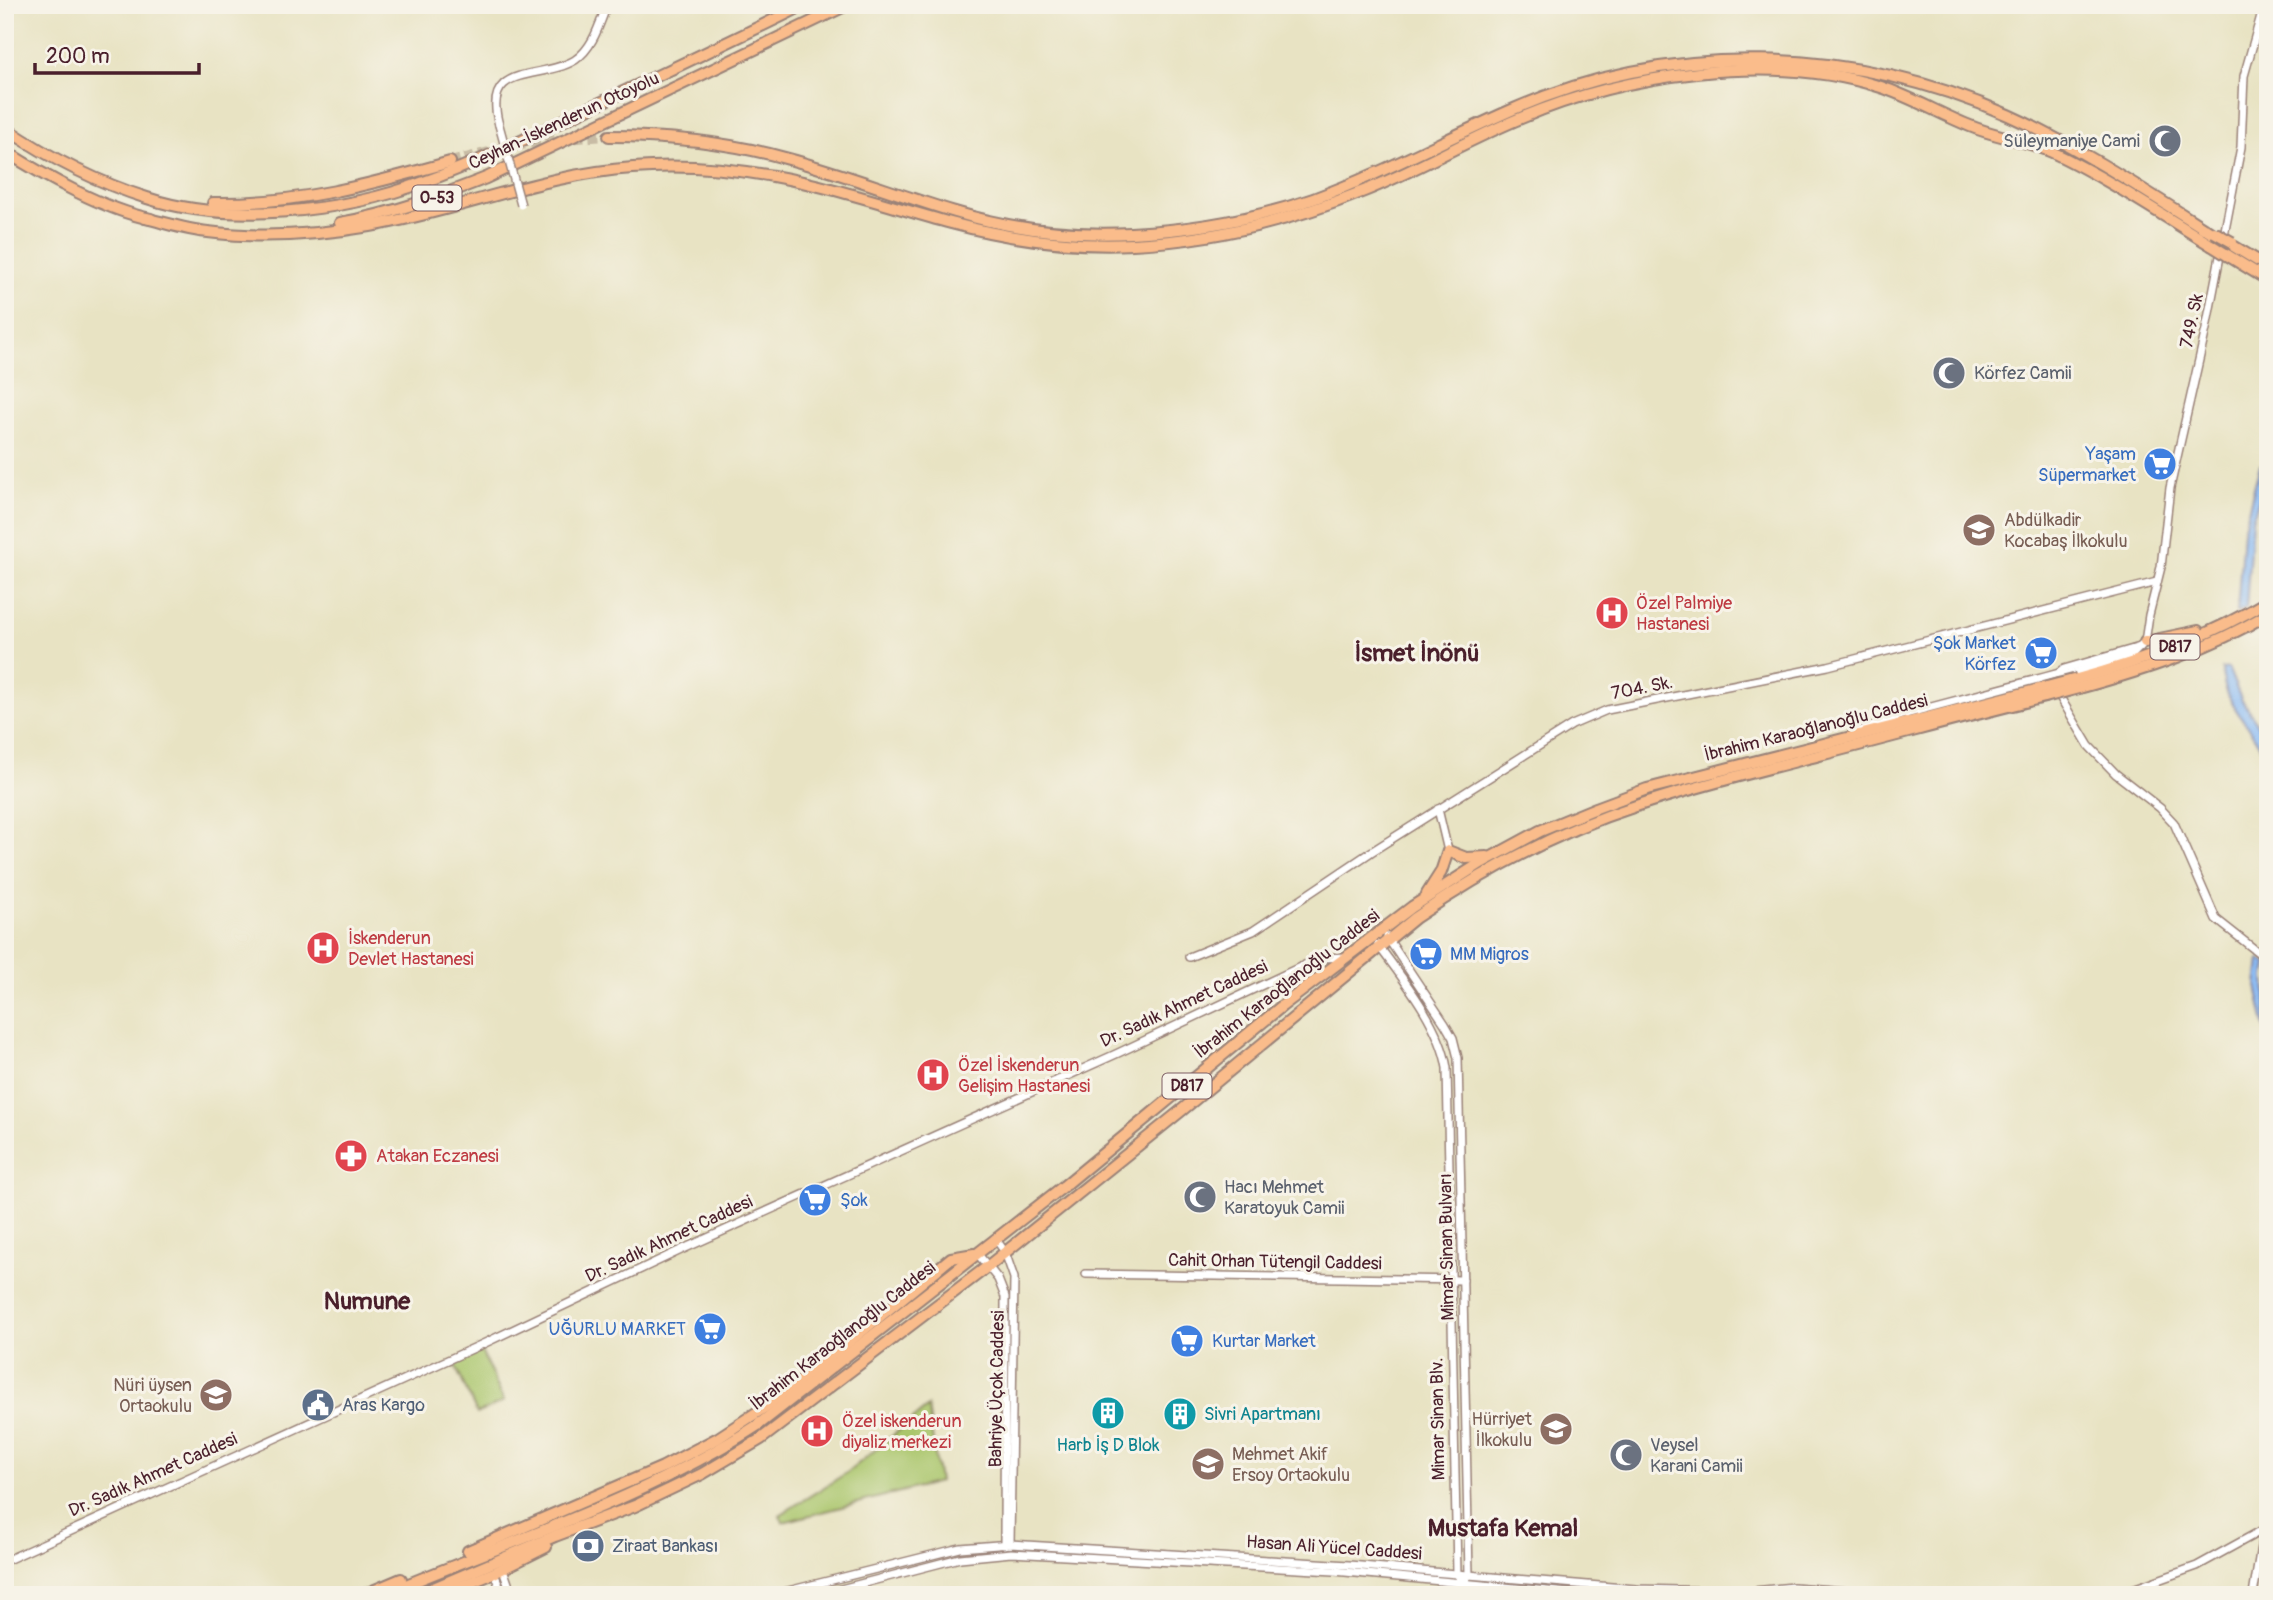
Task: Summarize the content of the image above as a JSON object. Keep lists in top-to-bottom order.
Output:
{
  "streets": {
    "highway": [
      "Ceyhan-İskenderun Otoyolu",
      "O-53",
      "D817",
      "İbrahim Karaoğlanoğlu Caddesi"
    ],
    "street": [
      "749. Sk",
      "704. Sk.",
      "Dr. Sadık Ahmet Caddesi",
      "Mimar Sinan Bulvarı",
      "Cahit Orhan Tütengil Caddesi",
      "Bahriye Üçok Caddesi",
      "Mimar Sinan Blv.",
      "Hasan Ali Yücel Caddesi"
    ]
  },
  "crossings": [
    ["749. Sk", "704. Sk."],
    ["İbrahim Karaoğlanoğlu Caddesi", "Dr. Sadık Ahmet Caddesi"],
    ["İbrahim Karaoğlanoğlu Caddesi", "Mimar Sinan Bulvarı"],
    ["İbrahim Karaoğlanoğlu Caddesi", "Bahriye Üçok Caddesi"],
    ["İbrahim Karaoğlanoğlu Caddesi", "Mimar Sinan Blv."],
    ["Mimar Sinan Bulvarı", "Cahit Orhan Tütengil Caddesi"],
    ["Mimar Sinan Bulvarı", "Mimar Sinan Blv."],
    ["Mimar Sinan Bulvarı", "Hasan Ali Yücel Caddesi"],
    ["Cahit Orhan Tütengil Caddesi", "Mimar Sinan Blv."],
    ["Bahriye Üçok Caddesi", "Hasan Ali Yücel Caddesi"],
    ["Mimar Sinan Blv.", "Hasan Ali Yücel Caddesi"]
  ],
  "districts": ["İsmet İnönü", "Numune", "Mustafa Kemal"],
  "places": {
    "mosque": [
      "Süleymaniye Cami",
      "Körfez Camii",
      "Hacı Mehmet Karatoyuk Camii",
      "Veysel Karani Camii"
    ],
    "supermarket": [
      "Yaşam Süpermarket",
      "Şok Market Körfez",
      "MM Migros",
      "Şok",
      "UĞURLU MARKET",
      "Kurtar Market"
    ],
    "school or university": [
      "Abdülkadir Kocabaş İlkokulu",
      "Nüri üysen Ortaokulu",
      "Hürriyet İlkokulu",
      "Mehmet Akif Ersoy Ortaokulu"
    ],
    "hospital": [
      "Özel Palmiye Hastanesi",
      "İskenderun Devlet Hastanesi",
      "Özel İskenderun Gelişim Hastanesi",
      "Özel iskenderun diyaliz merkezi"
    ],
    "pharmacy": ["Atakan Eczanesi"],
    "public building": ["Aras Kargo"],
    "building": ["Harb İş D Blok", "Sivri Apartmanı"],
    "bank": ["Ziraat Bankası"]
  },
  "scale_bar": "200 m"
}
